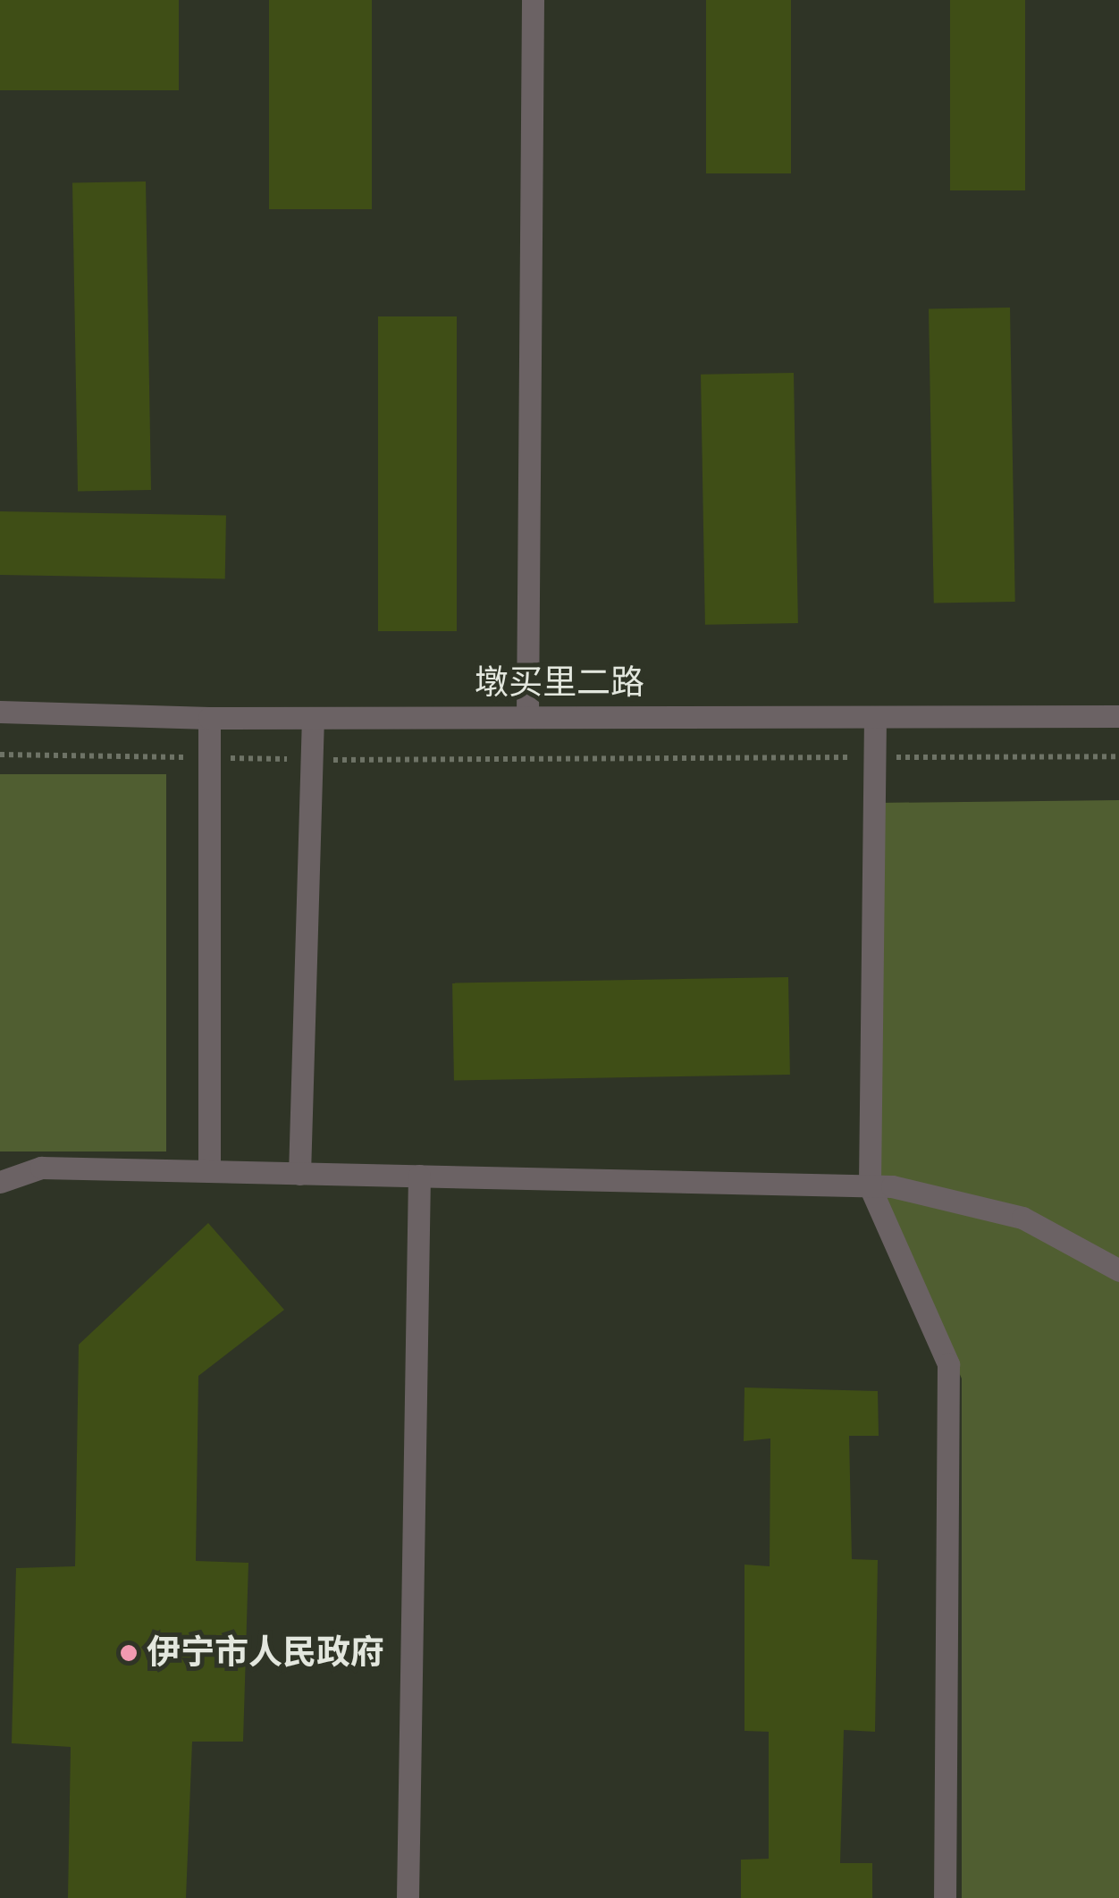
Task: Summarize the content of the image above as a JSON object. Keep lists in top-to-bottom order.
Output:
{
  "streets": {
    "street": ["墩买里二路"]
  },
  "places": ["伊宁市人民政府"]
}
